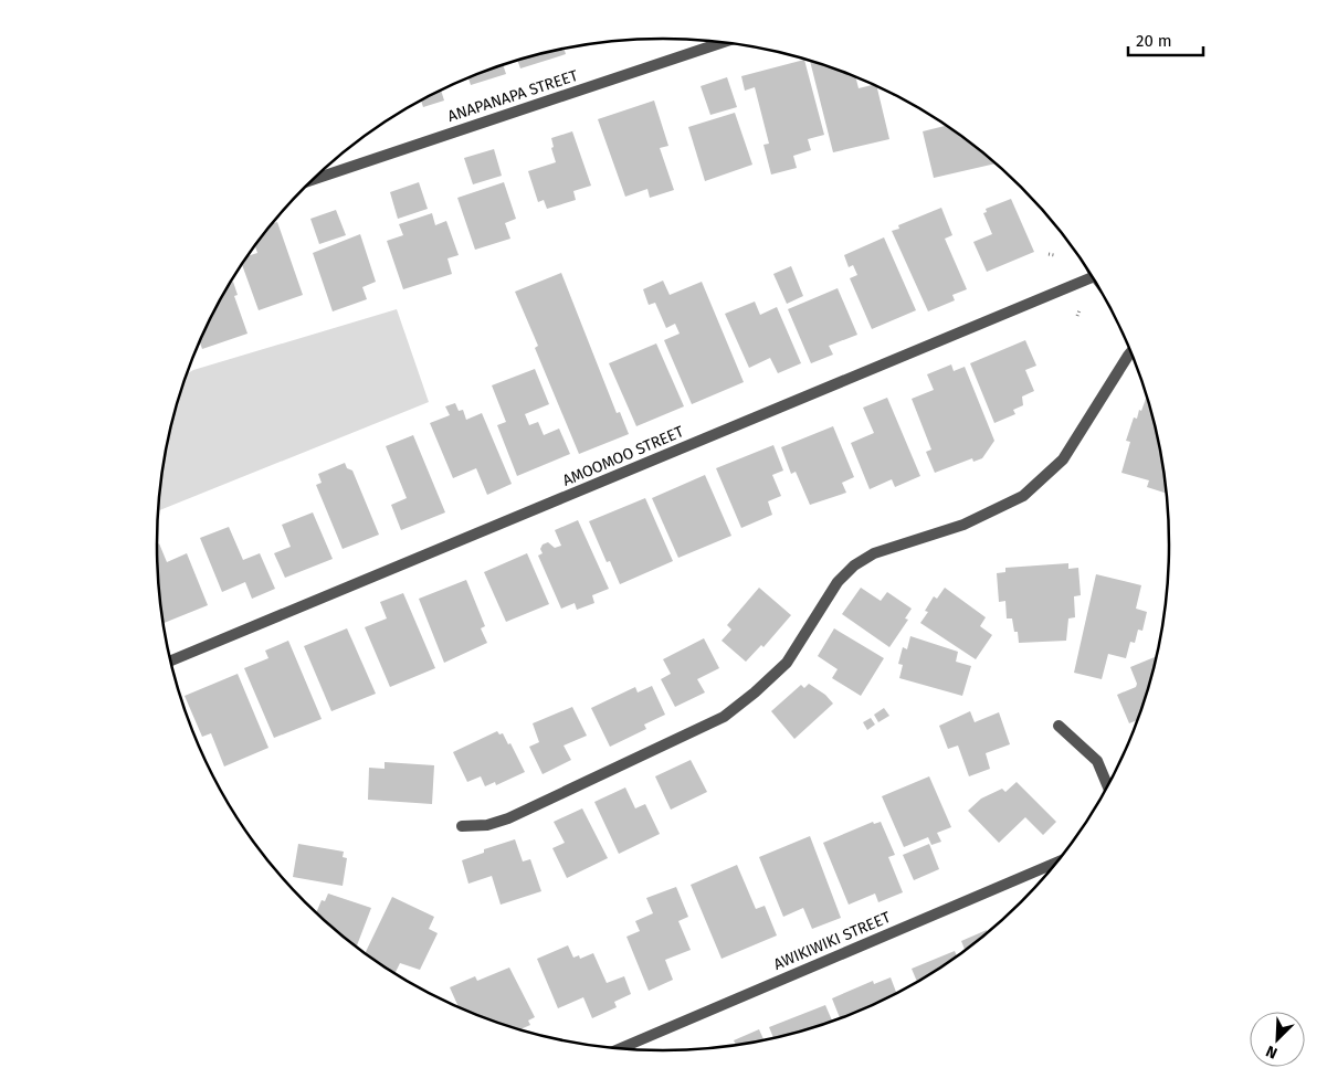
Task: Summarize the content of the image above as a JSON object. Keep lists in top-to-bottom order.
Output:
{
  "streets": {
    "street": ["ANAPANAPA STREET", "AMOOMOO STREET", "AWIKIWIKI STREET"]
  },
  "scale_bar": "20 m",
  "north": "bottom left"
}
